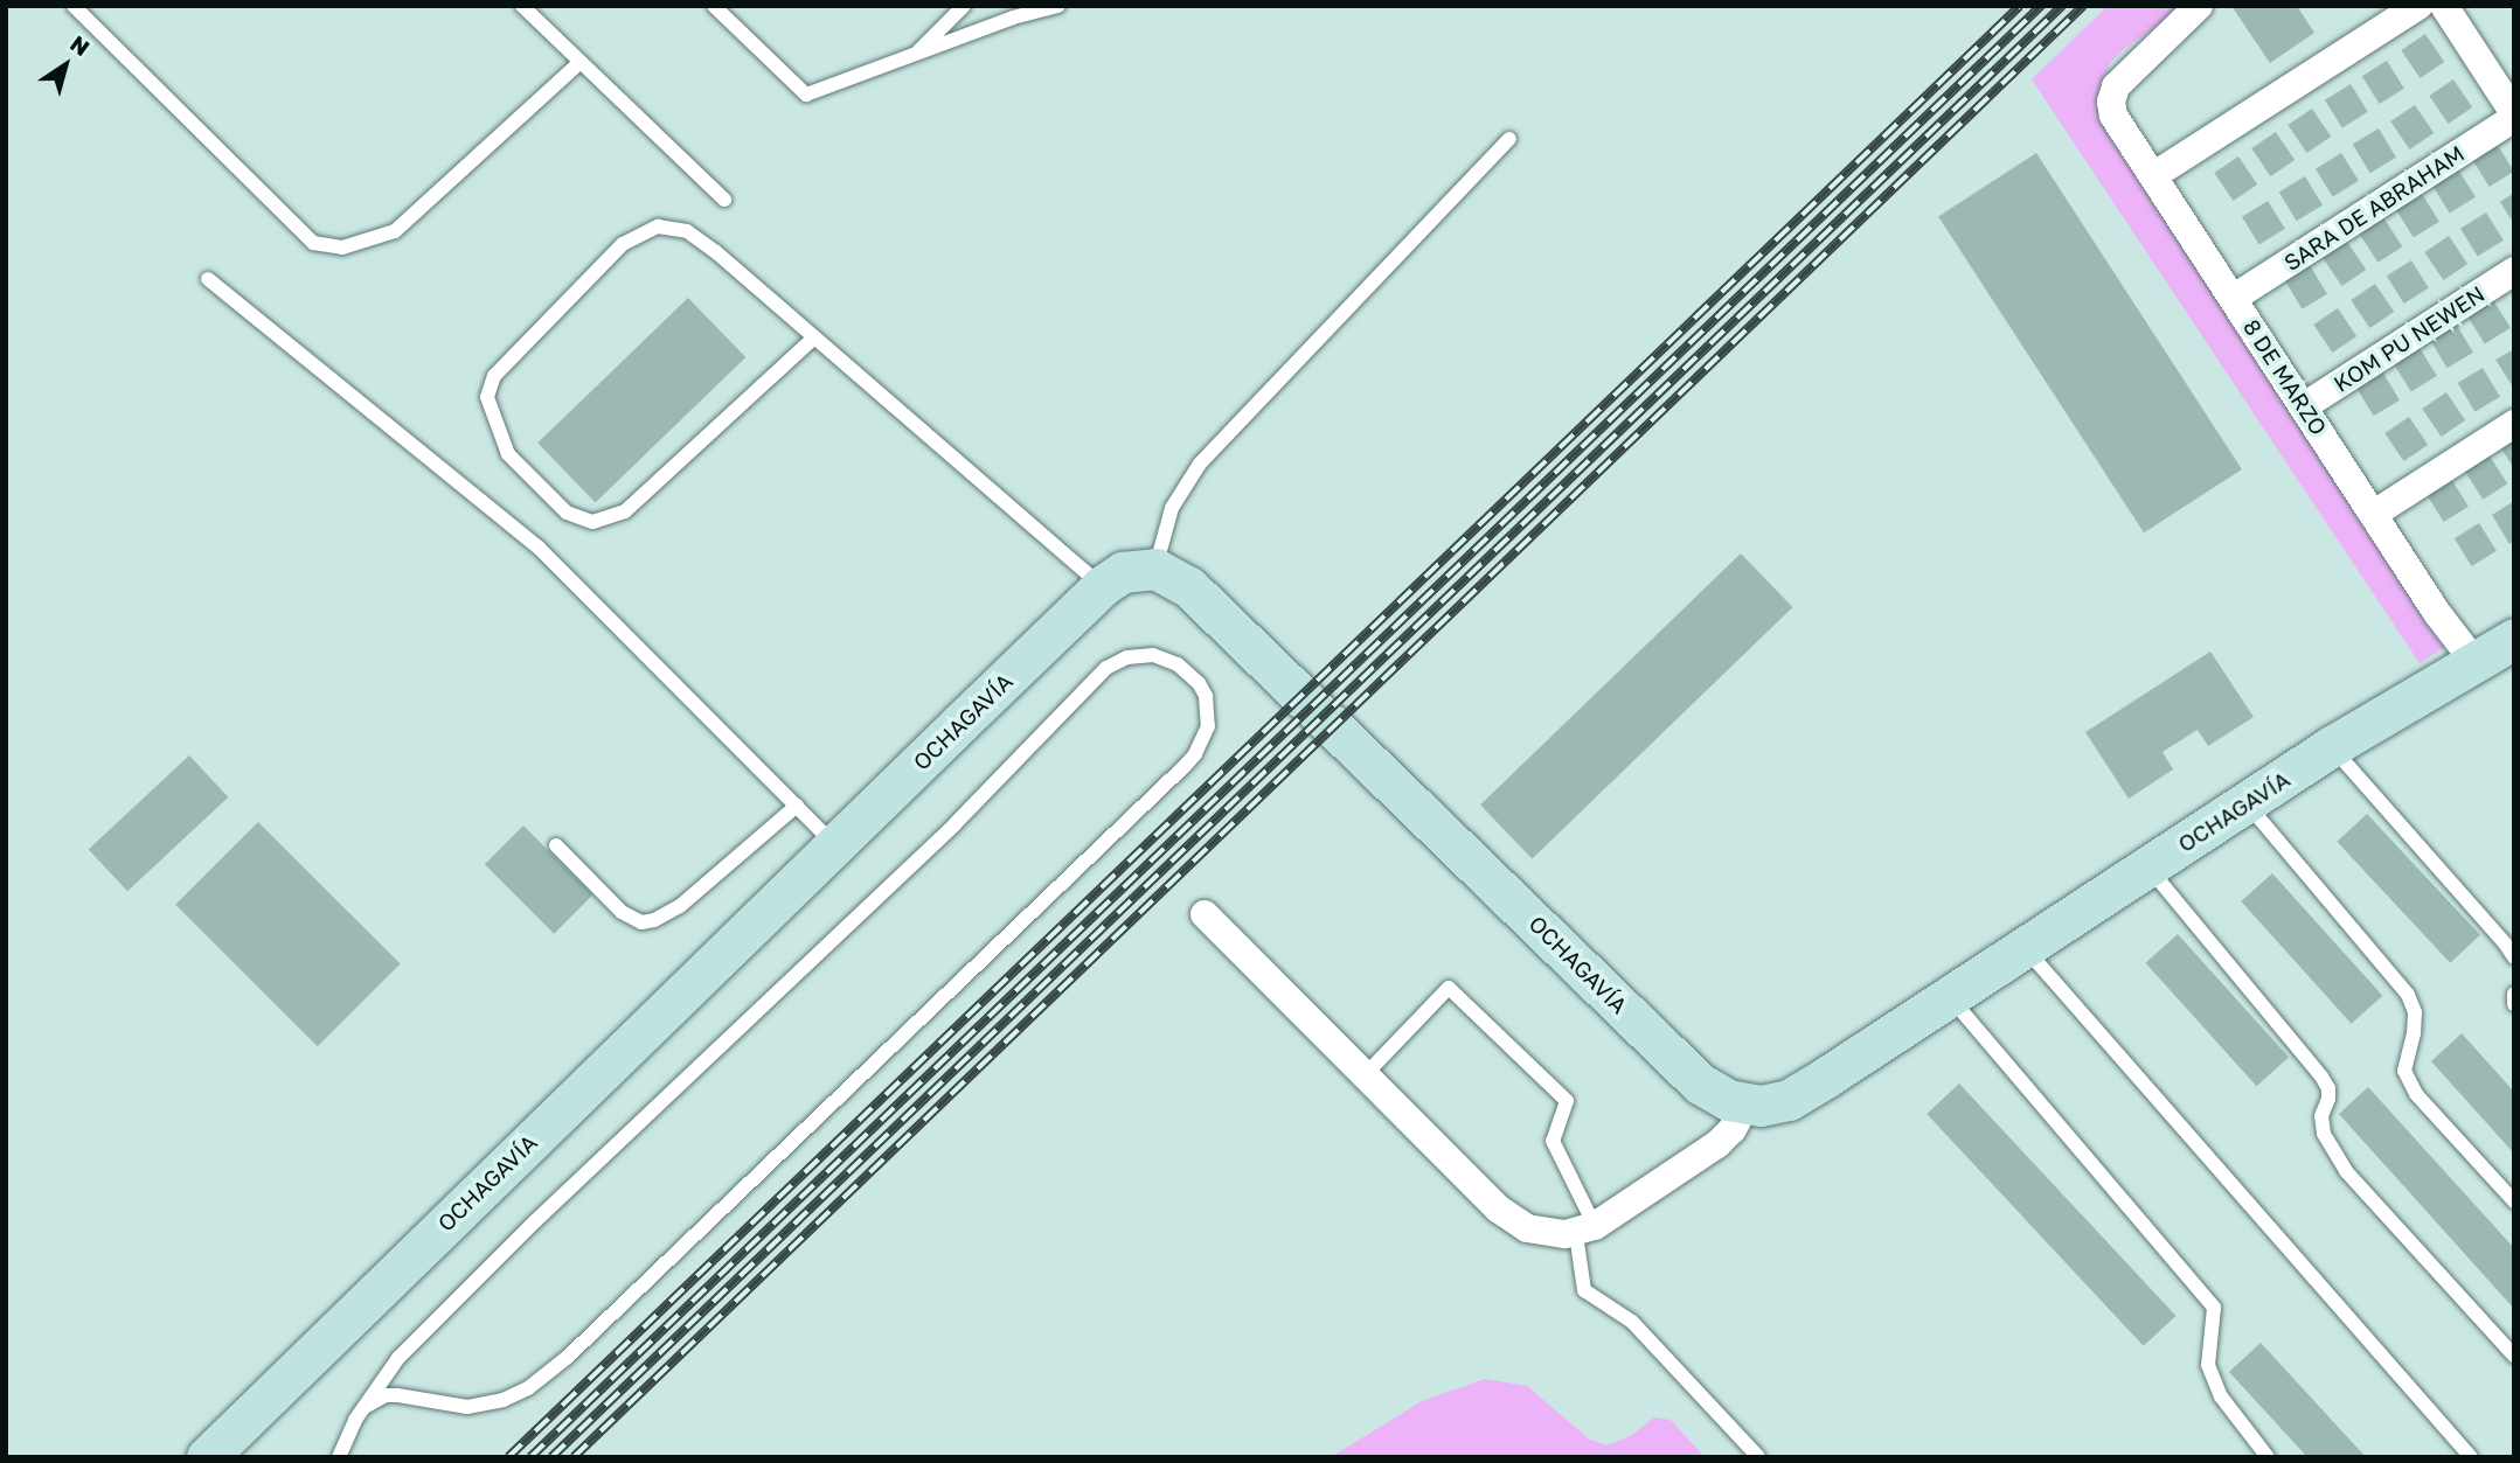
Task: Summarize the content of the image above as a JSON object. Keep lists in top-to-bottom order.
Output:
{
  "streets": {
    "main road": ["OCHAGAVÍA"],
    "street": ["SARA DE ABRAHAM", "KOM PU NEWEN", "8 DE MARZO"]
  },
  "crossings": [
    ["SARA DE ABRAHAM", "8 DE MARZO"],
    ["KOM PU NEWEN", "8 DE MARZO"],
    ["8 DE MARZO", "OCHAGAVÍA"]
  ],
  "north": "top right"
}
